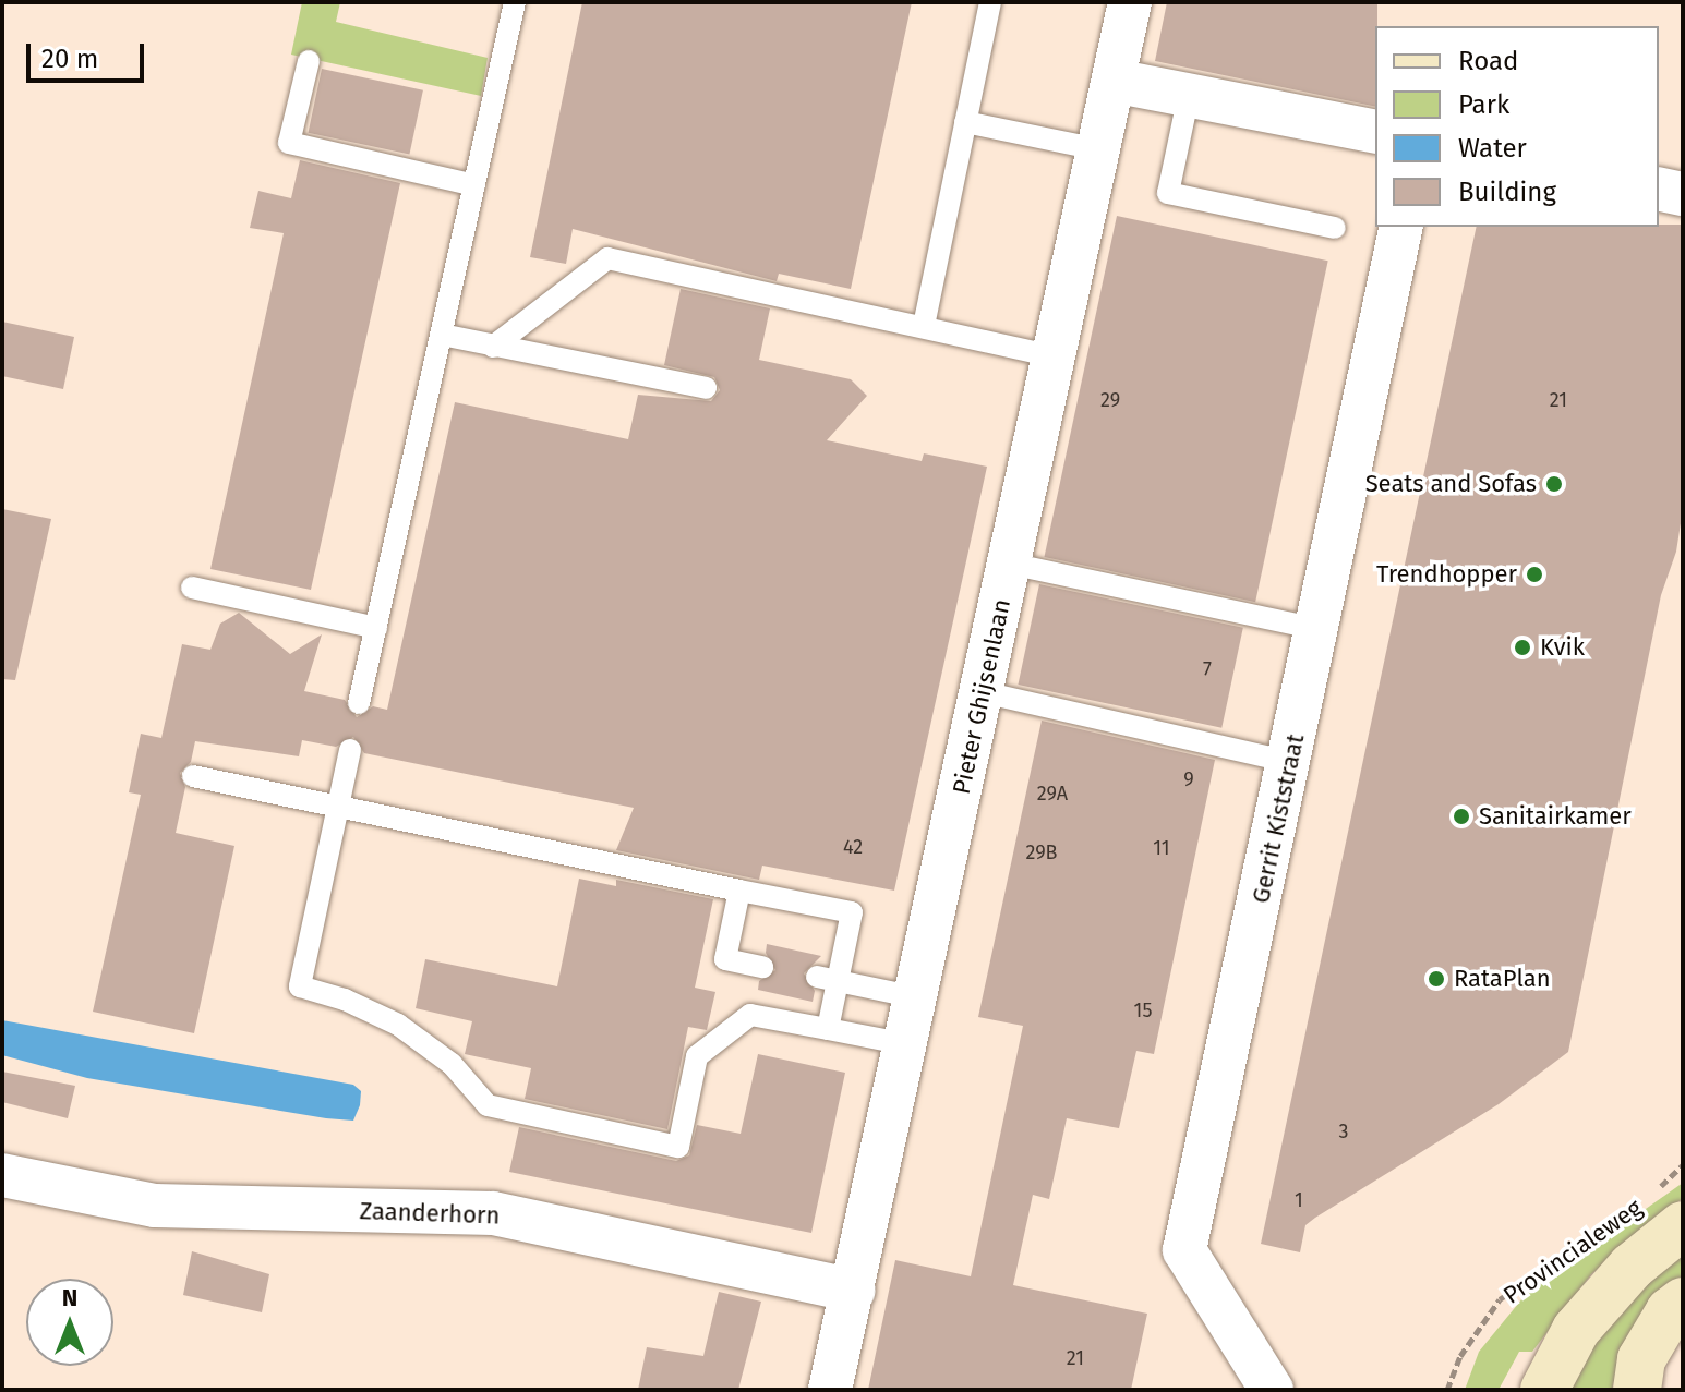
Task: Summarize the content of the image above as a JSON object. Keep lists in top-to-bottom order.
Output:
{
  "streets": {
    "main road": ["Provincialeweg"],
    "street": ["Pieter Ghijsenlaan", "Gerrit Kiststraat", "Zaanderhorn"]
  },
  "crossings": [
    ["Pieter Ghijsenlaan", "Zaanderhorn"]
  ],
  "places": [
    "Seats and Sofas",
    "Trendhopper",
    "Kvik",
    "Sanitairkamer",
    "RataPlan"
  ],
  "house_numbers": [
    "29",
    "21",
    "7",
    "9",
    "29A",
    "42",
    "11",
    "29B",
    "15",
    "3",
    "1",
    "21"
  ],
  "legend": [
    "Road",
    "Park",
    "Water",
    "Building"
  ],
  "scale_bar": "20 m",
  "north": "top"
}
